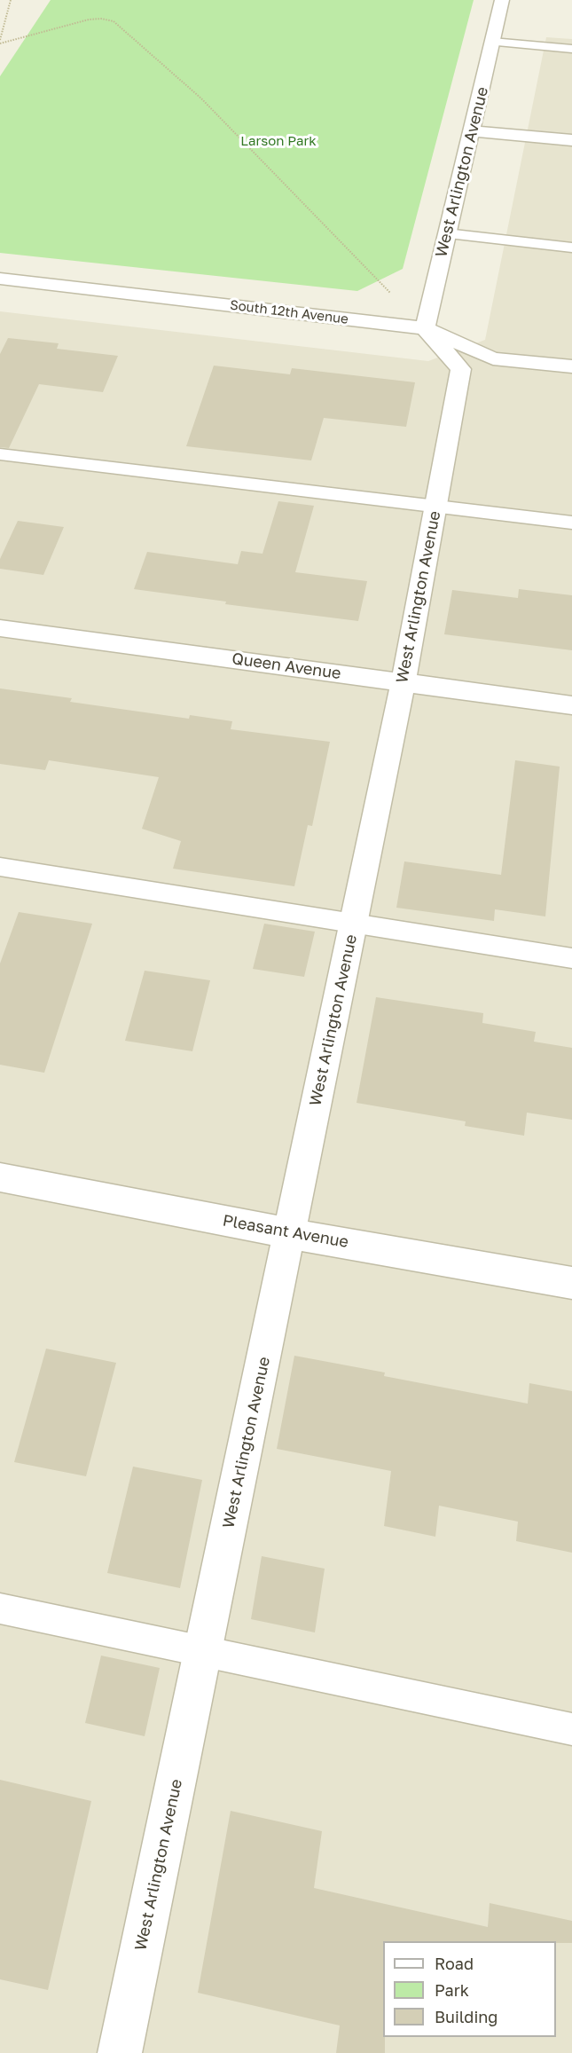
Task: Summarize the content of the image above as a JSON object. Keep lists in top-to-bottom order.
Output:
{
  "streets": {
    "street": [
      "West Arlington Avenue",
      "South 12th Avenue",
      "Queen Avenue",
      "Pleasant Avenue"
    ]
  },
  "crossings": [
    ["West Arlington Avenue", "South 12th Avenue"],
    ["West Arlington Avenue", "Queen Avenue"],
    ["West Arlington Avenue", "Pleasant Avenue"]
  ],
  "parks": ["Larson Park"],
  "legend": ["Road", "Park", "Building"]
}
